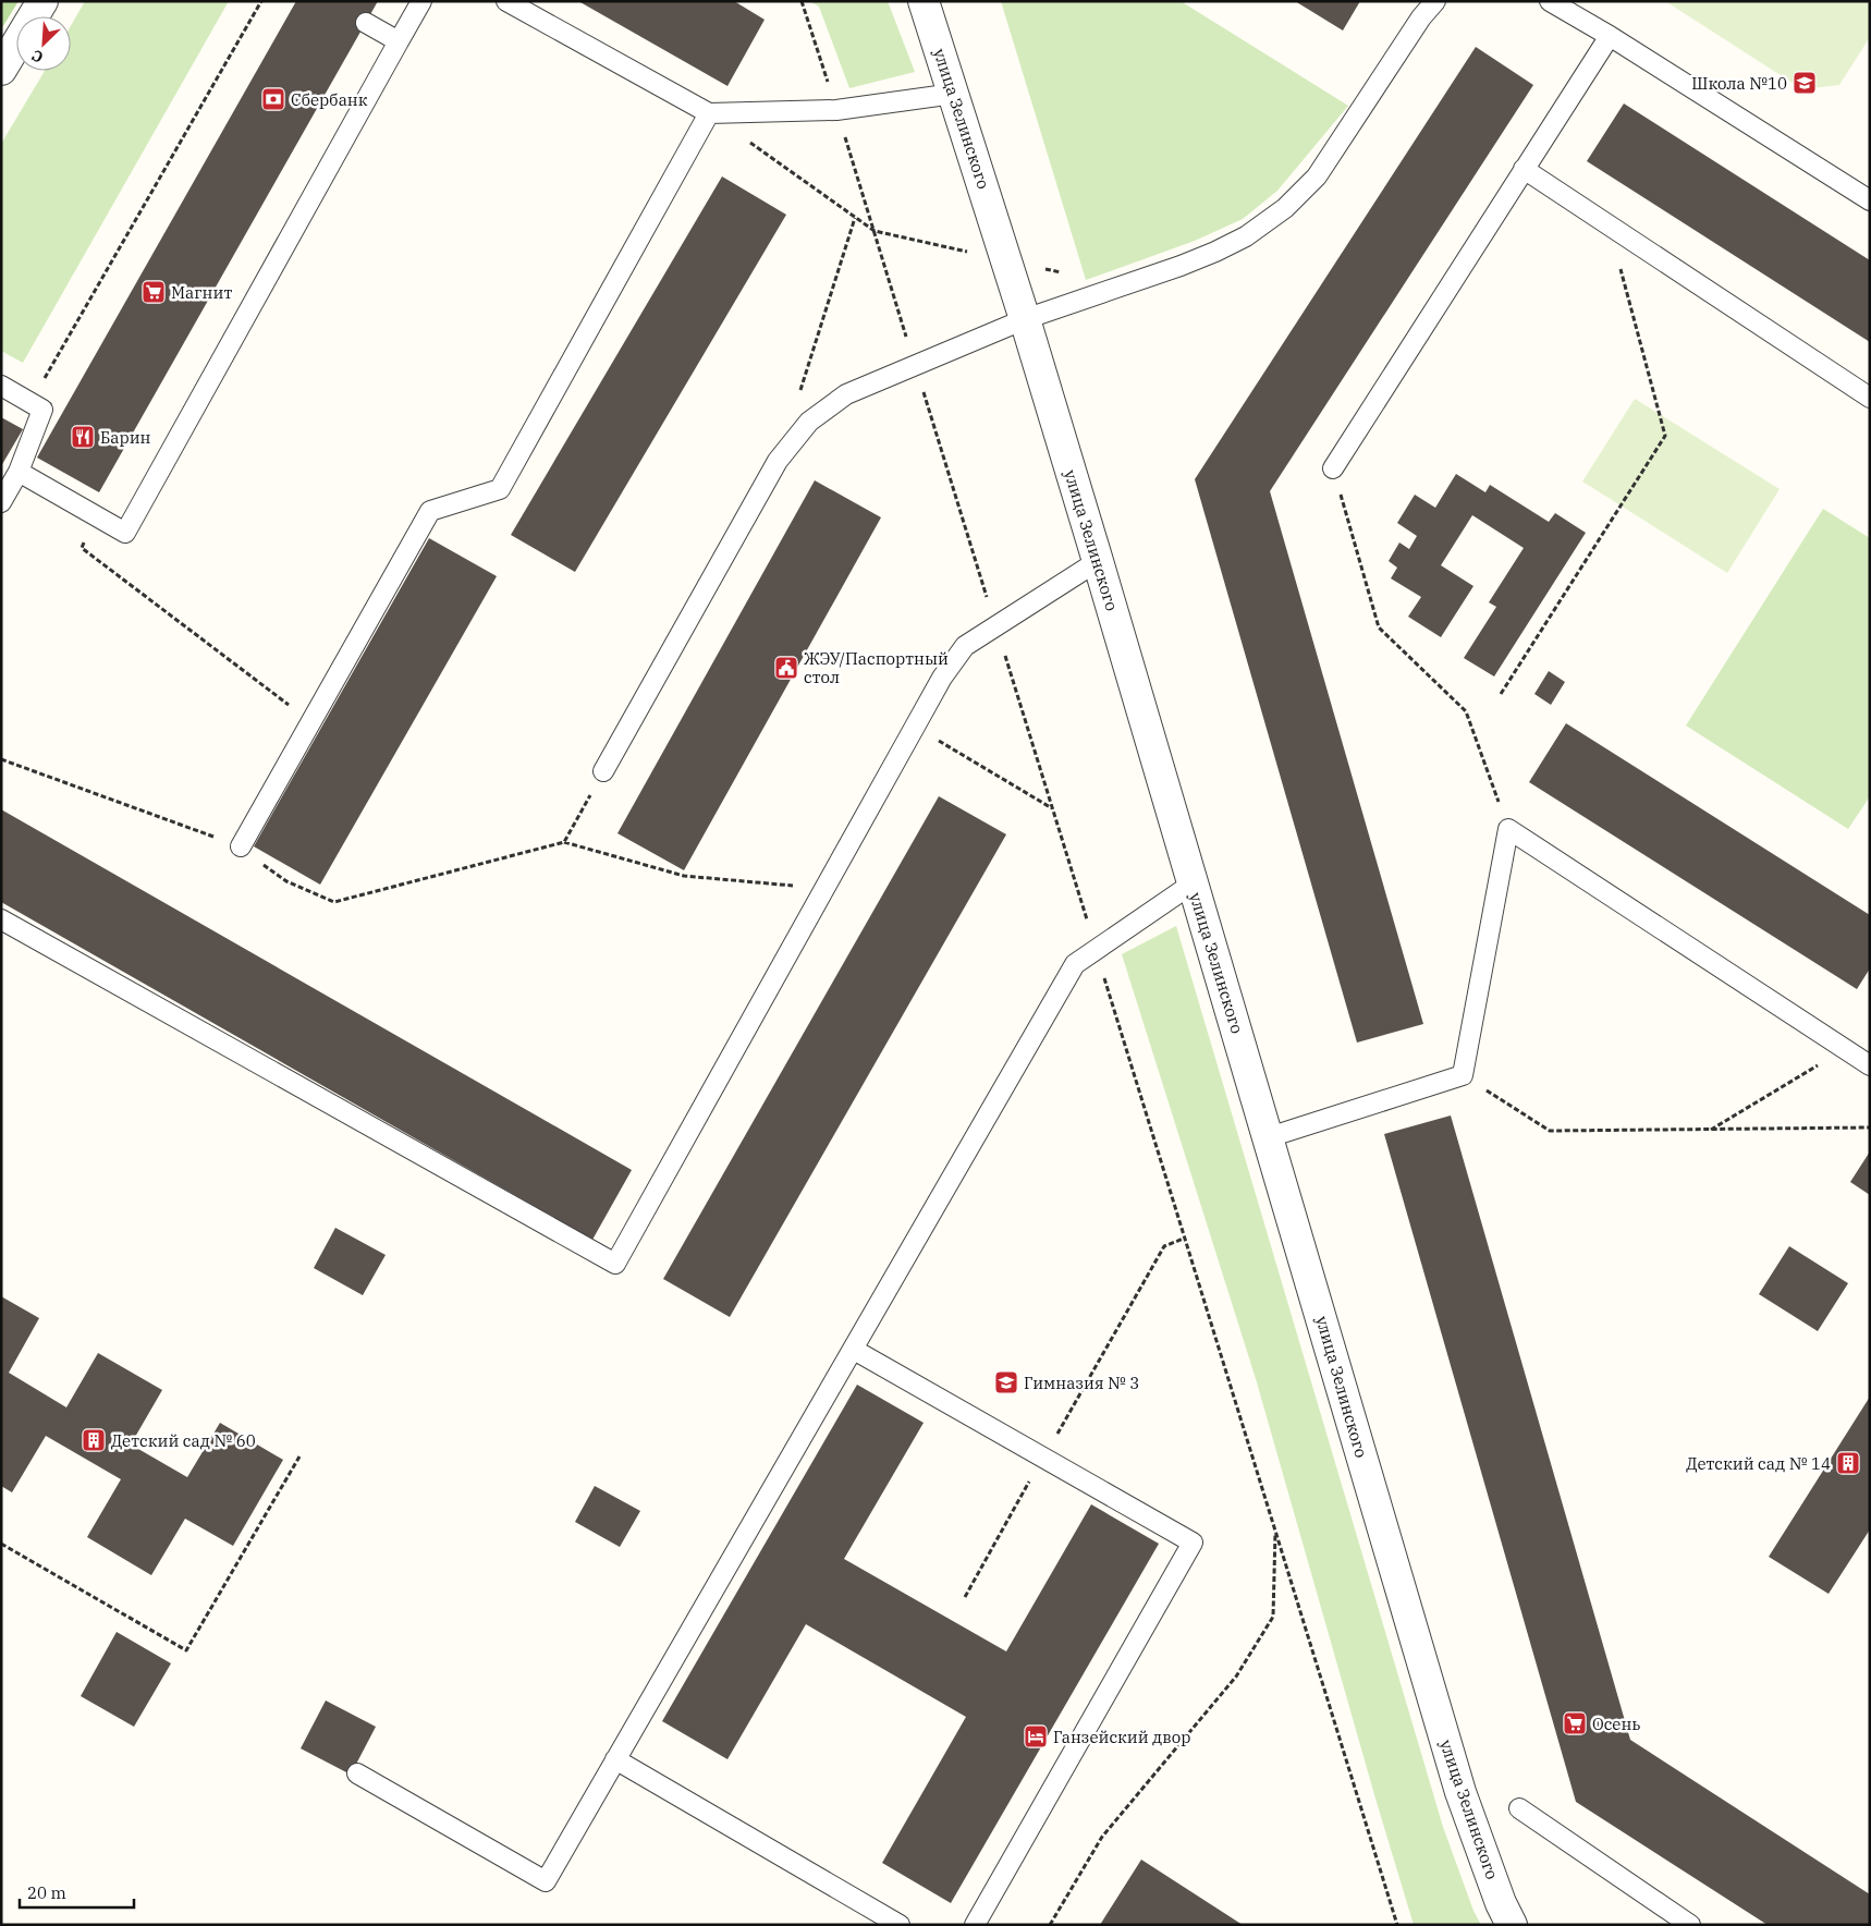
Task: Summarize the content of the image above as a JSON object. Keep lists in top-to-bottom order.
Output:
{
  "streets": {
    "street": ["улица Зелинского"]
  },
  "places": {
    "school or university": ["Школа №10", "Гимназия № 3"],
    "bank": ["Сбербанк"],
    "supermarket": ["Магнит", "Осень"],
    "restaurant": ["Барин"],
    "public building": ["ЖЭУ/Паспортный стол"],
    "building": ["Детский сад № 60", "Детский сад № 14"],
    "hotel": ["Ганзейский двор"]
  },
  "scale_bar": "20 m",
  "north": "bottom left"
}
